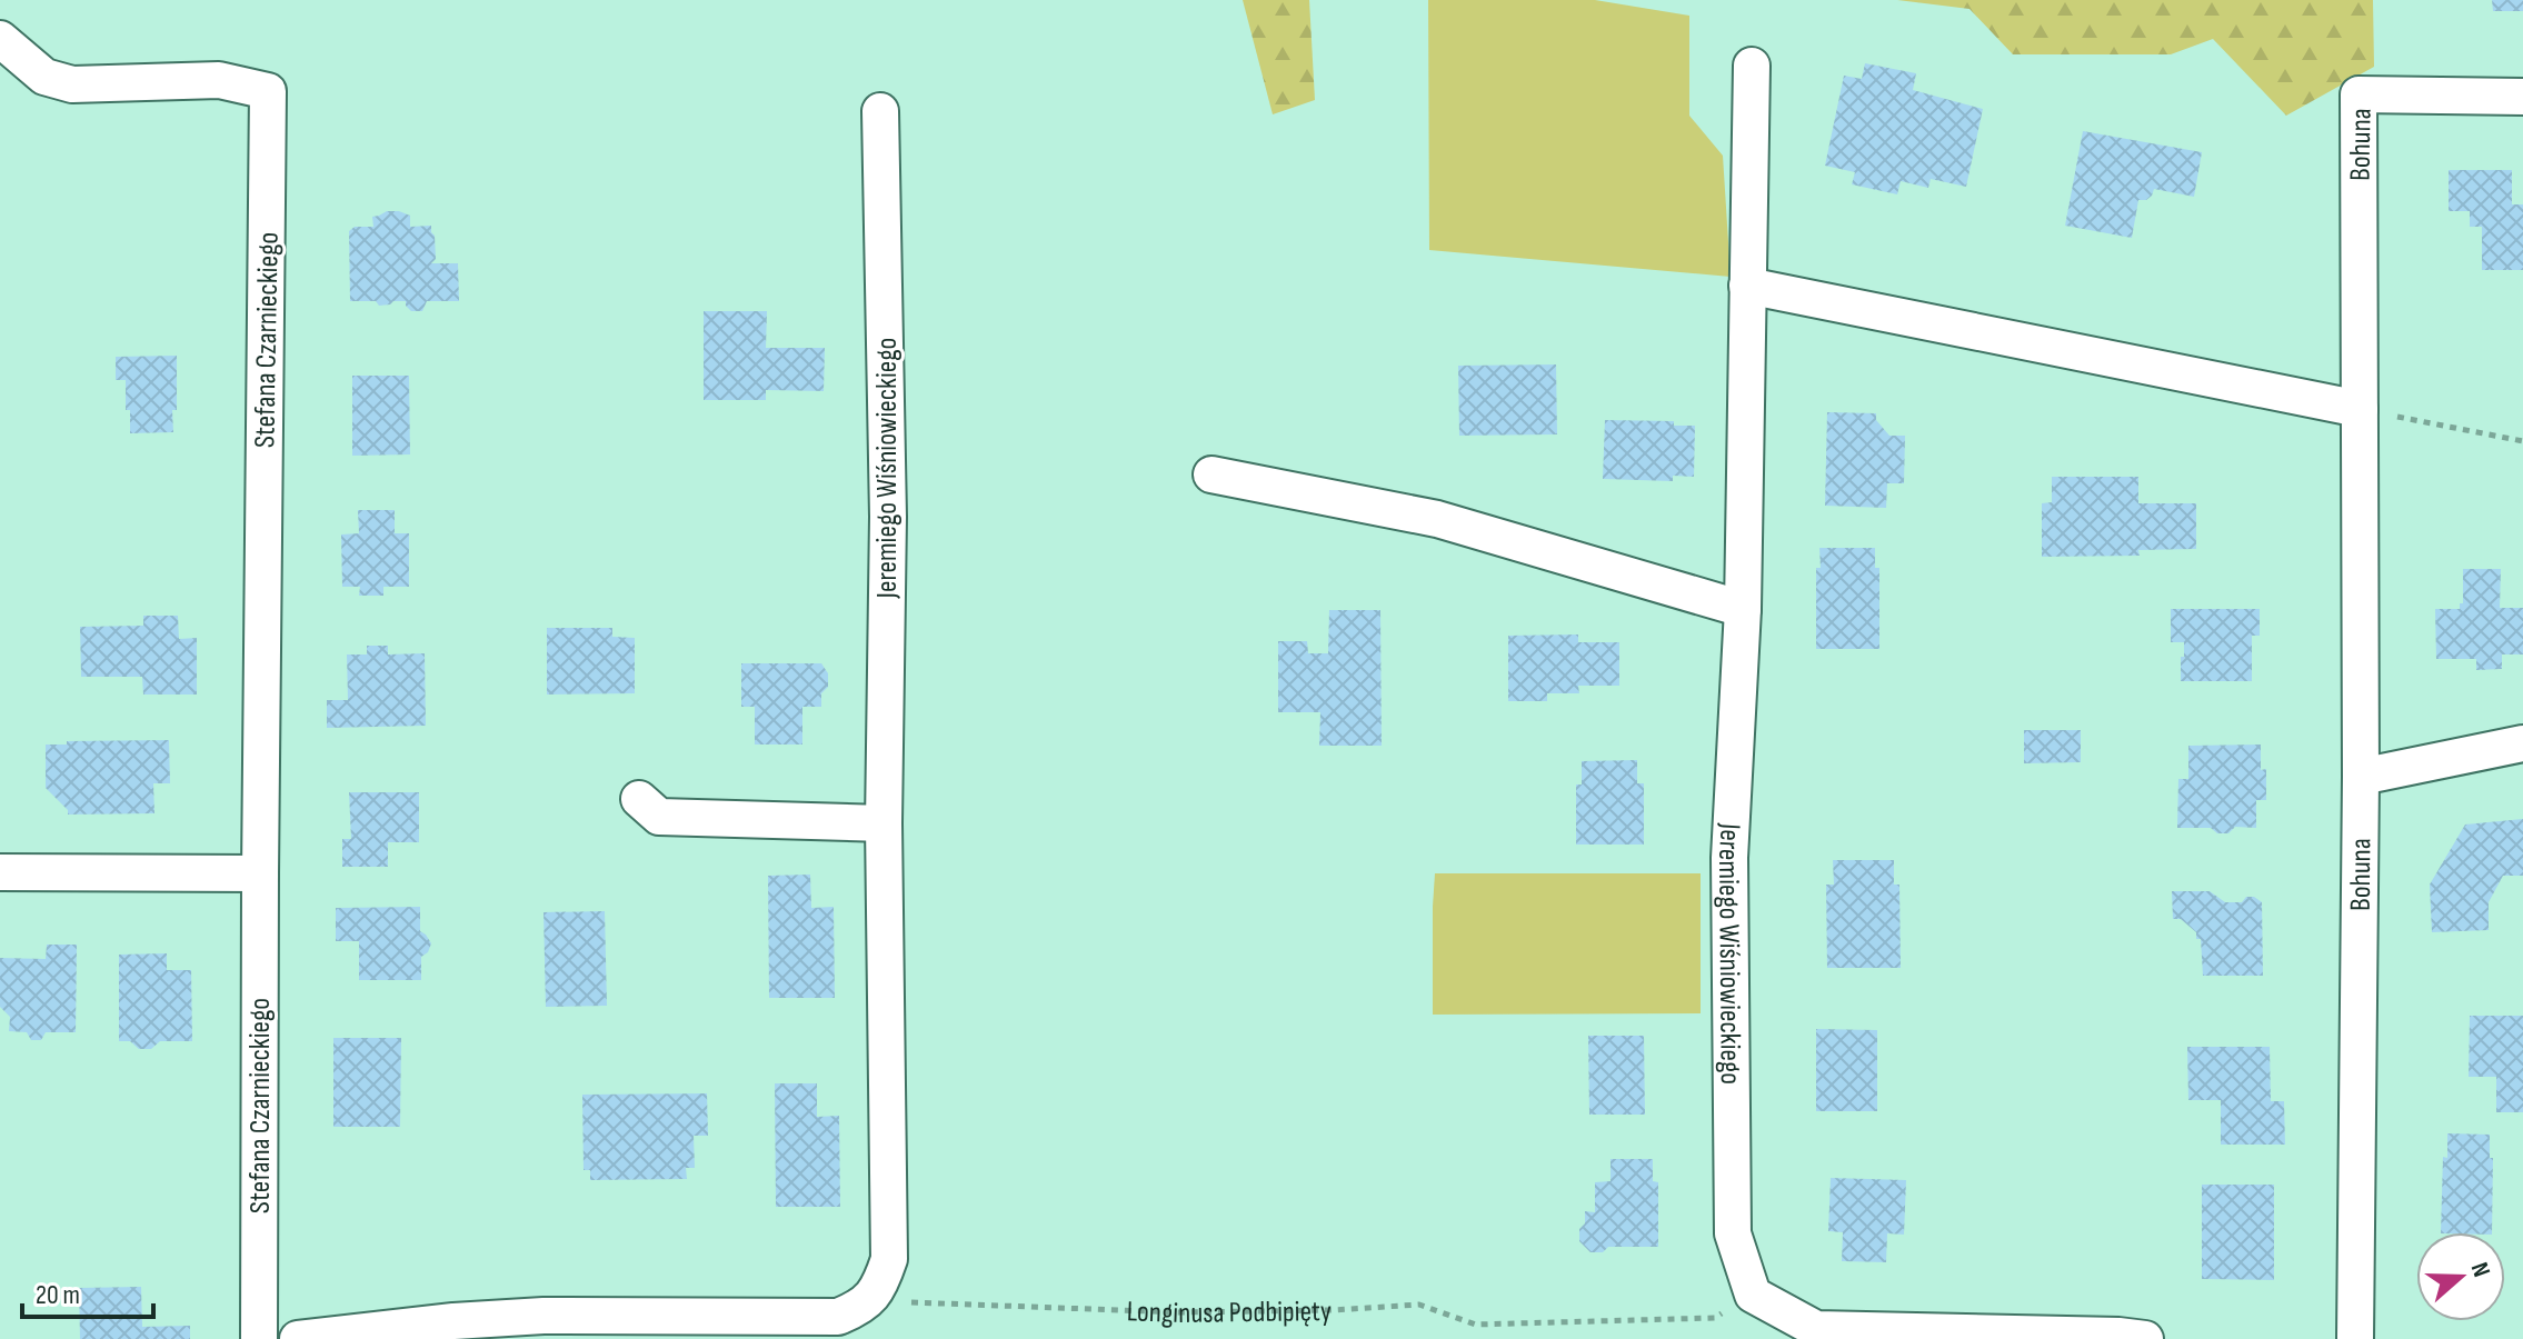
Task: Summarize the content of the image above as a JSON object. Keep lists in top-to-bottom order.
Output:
{
  "streets": {
    "street": ["Bohuna", "Stefana Czarnieckiego", "Jeremiego Wiśniowieckiego"],
    "path": ["Longinusa Podbipięty"]
  },
  "crossings": [
    ["Jeremiego Wiśniowieckiego", "Longinusa Podbipięty"]
  ],
  "scale_bar": "20 m",
  "north": "right"
}
